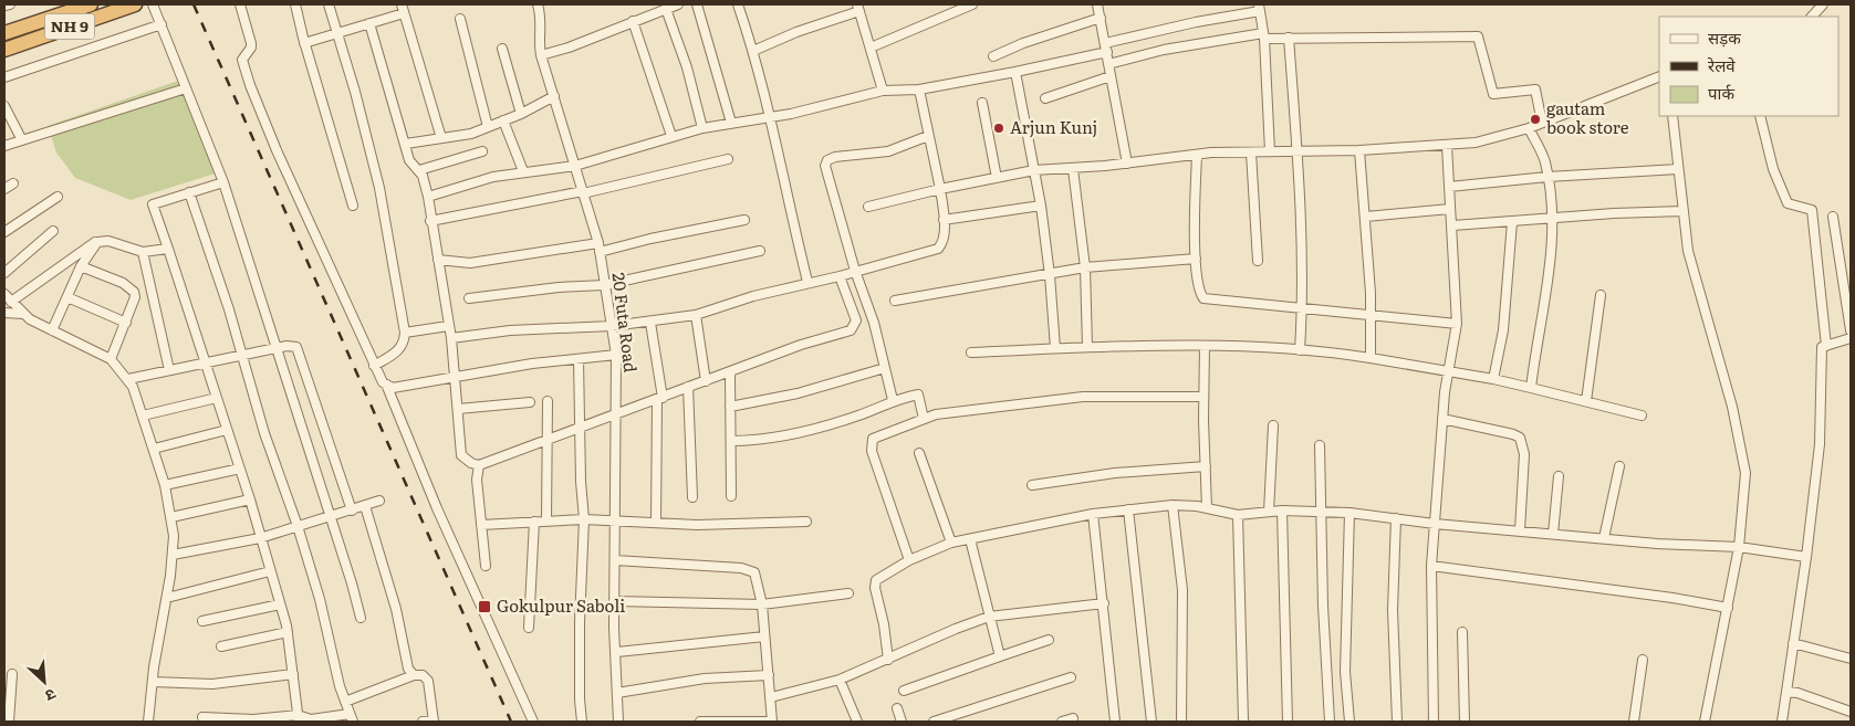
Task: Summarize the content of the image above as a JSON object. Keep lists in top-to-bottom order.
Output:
{
  "streets": {
    "highway": ["NH 9"],
    "street": ["20 Futa Road"]
  },
  "places": {
    "other": ["gautam book store", "Arjun Kunj"],
    "transit": ["Gokulpur Saboli"]
  },
  "legend": ["सड़क", "रेलवे", "पार्क"],
  "north": "bottom right"
}
